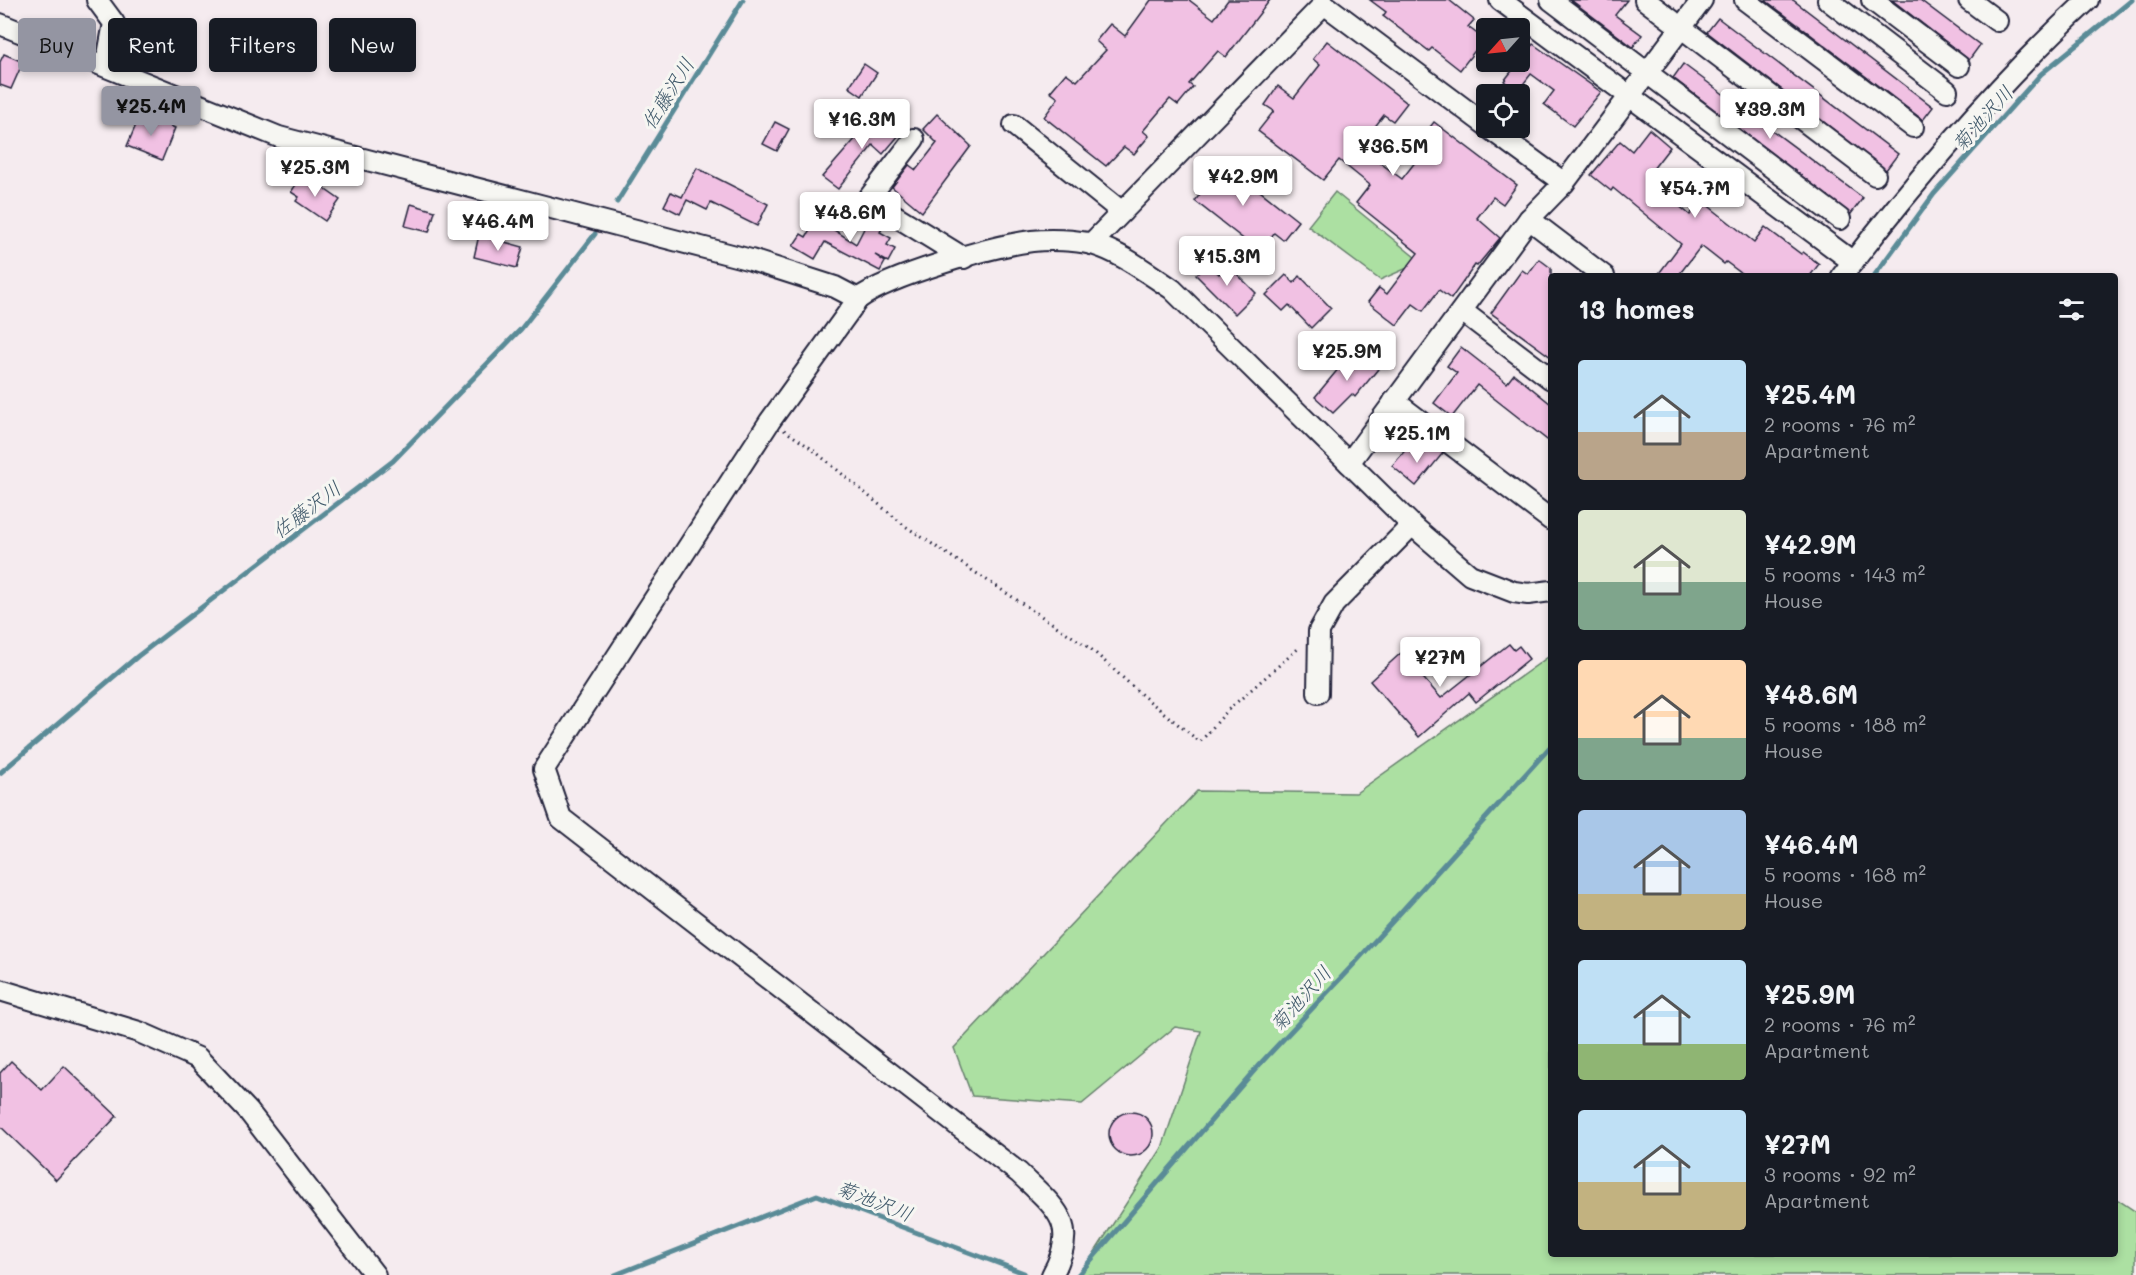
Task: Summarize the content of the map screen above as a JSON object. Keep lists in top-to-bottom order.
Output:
{
  "water": ["佐藤沢川", "菊池沢川"],
  "north": "bottom left",
  "page": {
    "chip": [
      "Buy",
      "Rent",
      "Filters",
      "New"
    ],
    "price": [
      "¥25.4M",
      "¥39.3M",
      "¥16.3M",
      "¥36.5M",
      "¥25.3M",
      "¥42.9M",
      "¥54.7M",
      "¥48.6M",
      "¥46.4M",
      "¥15.3M",
      "¥25.9M",
      "¥25.1M",
      "¥27M"
    ],
    "heading": "13 homes",
    "list": [
      {
        "name": "¥25.4M",
        "note": "2 rooms · 76 m² · Apartment"
      },
      {
        "name": "¥42.9M",
        "note": "5 rooms · 143 m² · House"
      },
      {
        "name": "¥48.6M",
        "note": "5 rooms · 188 m² · House"
      },
      {
        "name": "¥46.4M",
        "note": "5 rooms · 168 m² · House"
      },
      {
        "name": "¥25.9M",
        "note": "2 rooms · 76 m² · Apartment"
      },
      {
        "name": "¥27M",
        "note": "3 rooms · 92 m² · Apartment"
      }
    ]
  }
}
